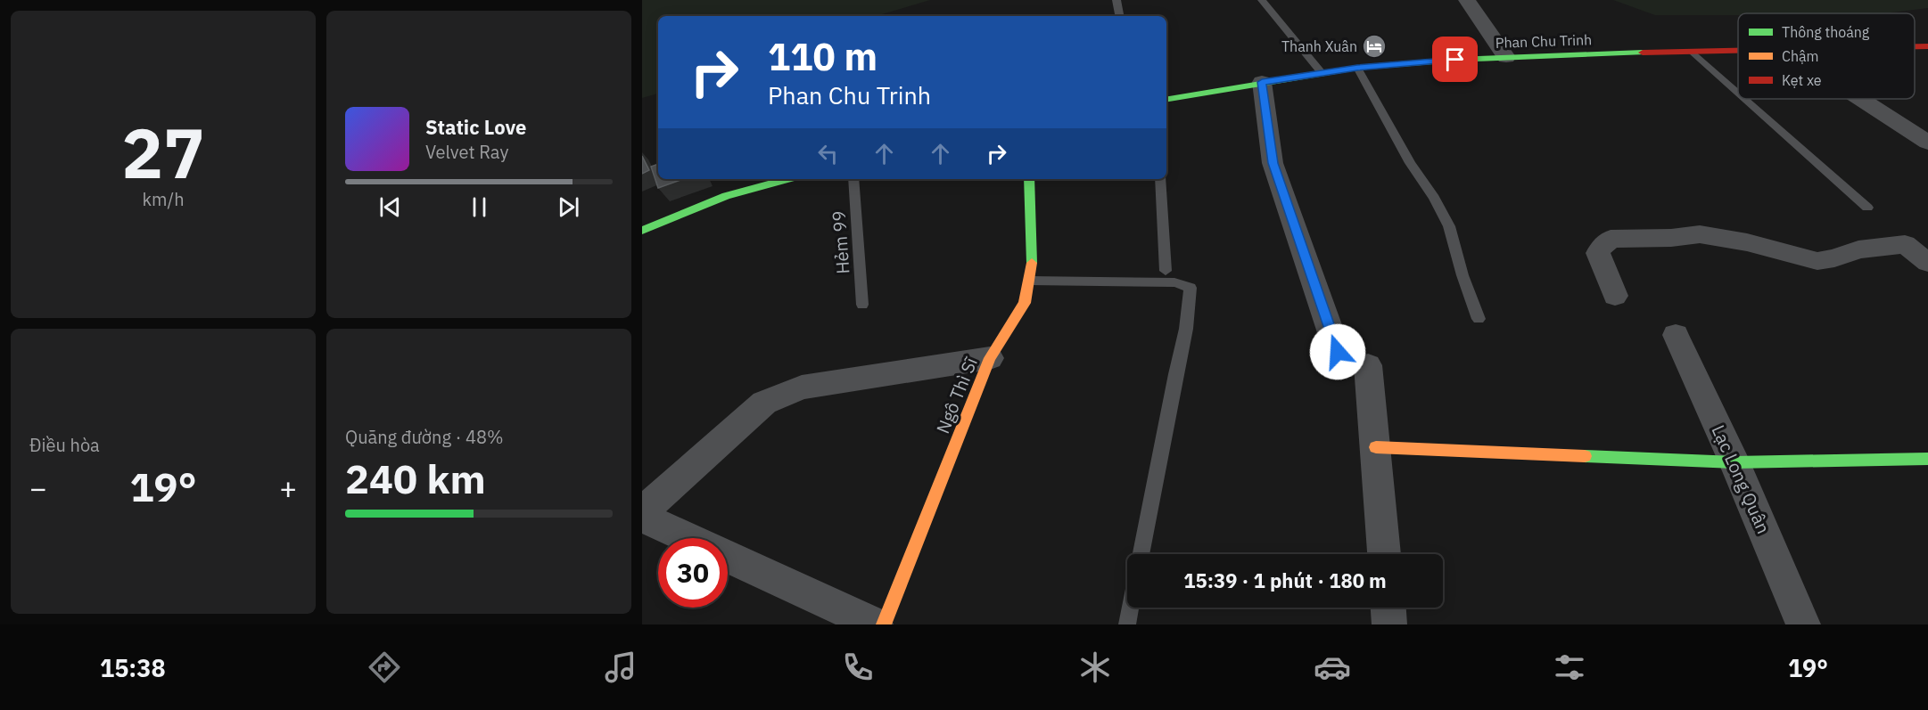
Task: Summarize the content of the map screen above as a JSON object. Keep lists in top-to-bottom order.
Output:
{
  "streets": {
    "main road": ["Phan Chu Trinh", "Ngô Thì Sĩ"],
    "street": ["Lạc Long Quân"],
    "lane": ["Hẻm 99"]
  },
  "places": {
    "hotel": ["Thanh Xuân"]
  },
  "legend": ["Thông thoáng", "Chậm", "Kẹt xe"],
  "page": {
    "tile": [
      ["27", "km/h"],
      "Điều hòa",
      ["Quãng đường · 48%", "240 km"]
    ],
    "turn": ["110 m", "Phan Chu Trinh"],
    "song": ["Static Love", "Velvet Ray"],
    "heat": ["−", "19°", "+"],
    "limit": "30",
    "trip": "15:39 · 1 phút · 180 m",
    "tabs": ["15:38", "19°"]
  }
}
